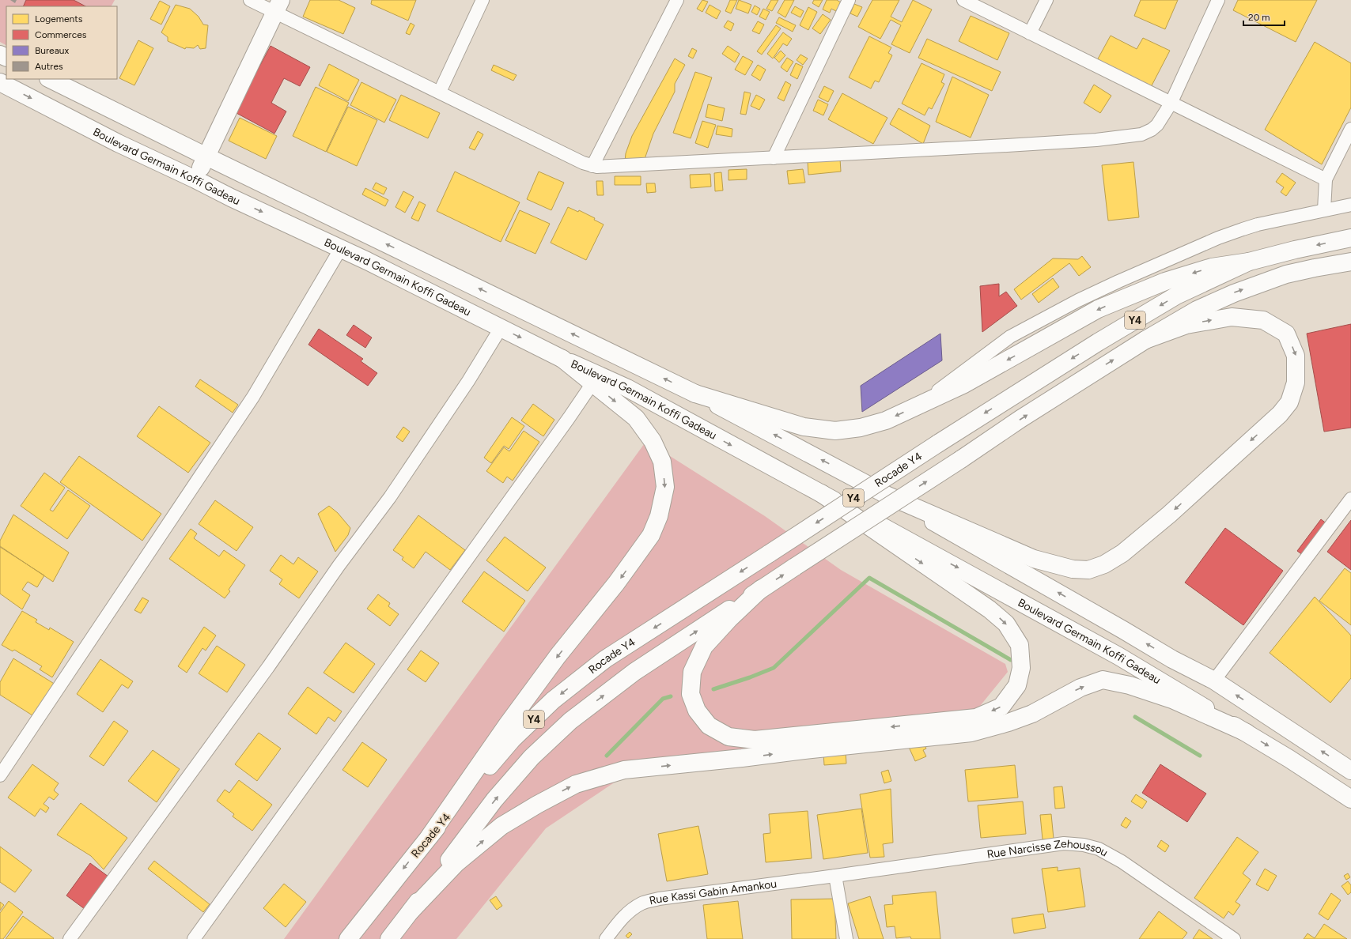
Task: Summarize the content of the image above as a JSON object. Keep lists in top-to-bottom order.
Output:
{
  "streets": {
    "main road": ["Boulevard Germain Koffi Gadeau", "Y4", "Rocade Y4"],
    "street": ["Rue Narcisse Zehoussou", "Rue Kassi Gabin Amankou"]
  },
  "crossings": [
    ["Y4", "Rocade Y4"],
    ["Rue Narcisse Zehoussou", "Rue Kassi Gabin Amankou"]
  ],
  "legend": [
    "Logements",
    "Commerces",
    "Bureaux",
    "Autres"
  ],
  "scale_bar": "20 m"
}
